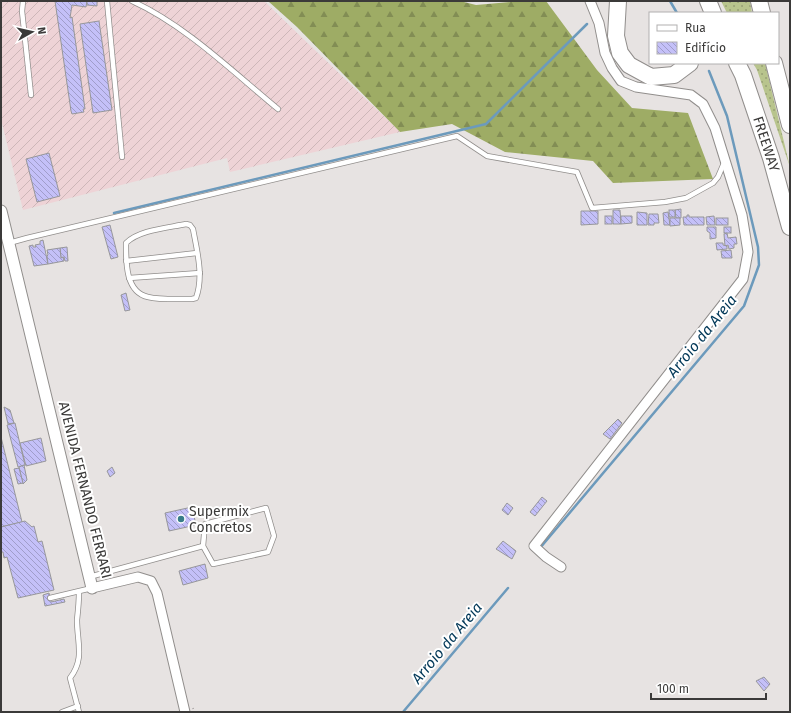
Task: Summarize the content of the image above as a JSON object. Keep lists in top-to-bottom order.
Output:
{
  "streets": {
    "highway": ["FREEWAY"],
    "street": ["AVENIDA FERNANDO FERRARI"]
  },
  "water": ["Arroio da Areia"],
  "places": ["Supermix Concretos"],
  "legend": ["Rua", "Edifício"],
  "scale_bar": "100 m",
  "north": "right"
}
